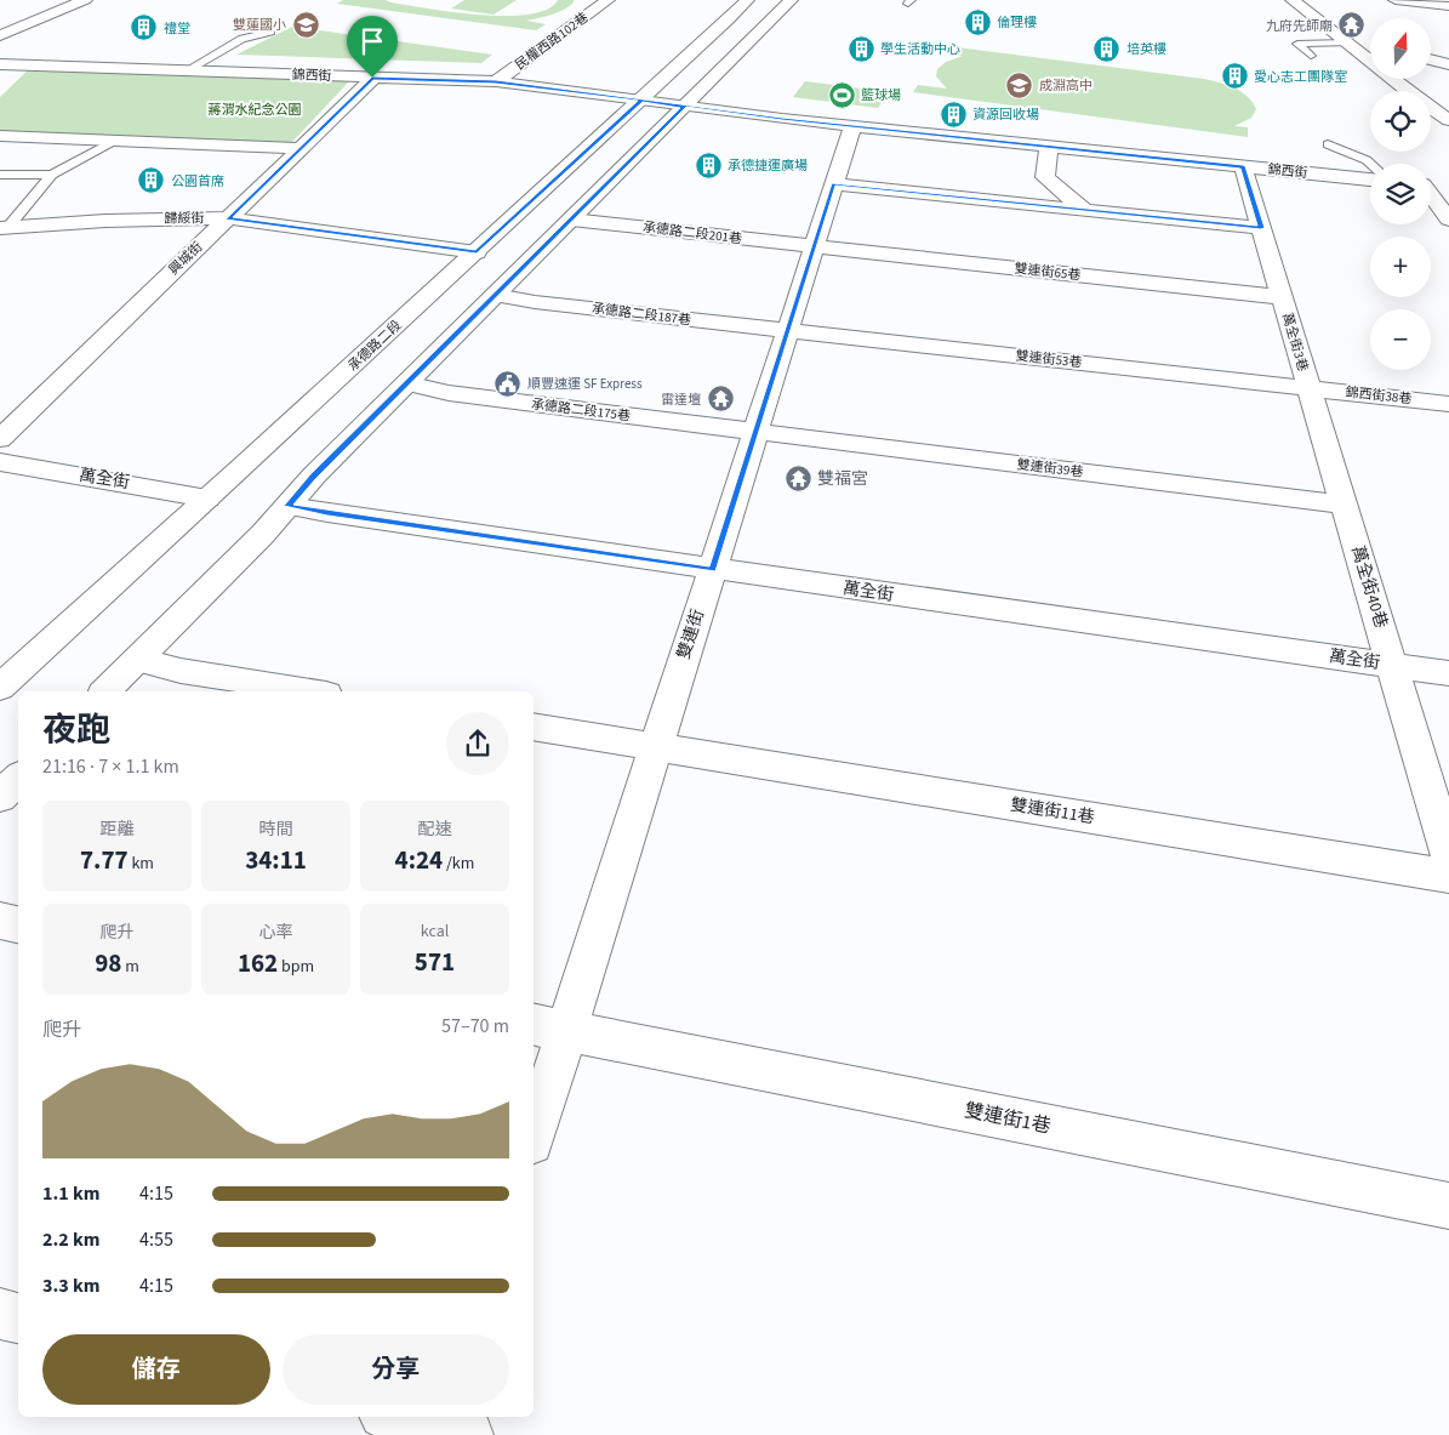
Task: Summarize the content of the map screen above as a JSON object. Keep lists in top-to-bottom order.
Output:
{
  "streets": {
    "street": [
      "民權西路102巷",
      "錦西街",
      "歸綏街",
      "承德路二段201巷",
      "興城街",
      "雙連街65巷",
      "承德路二段187巷",
      "萬全街3巷",
      "承德路二段",
      "雙連街53巷",
      "錦西街38巷",
      "承德路二段175巷",
      "雙連街39巷",
      "萬全街",
      "萬全街40巷",
      "雙連街",
      "雙連街11巷",
      "雙連街1巷"
    ]
  },
  "crossings": [
    ["民權西路102巷", "錦西街"],
    ["錦西街", "興城街"],
    ["錦西街", "萬全街3巷"],
    ["錦西街", "承德路二段"],
    ["錦西街", "雙連街"],
    ["歸綏街", "興城街"],
    ["歸綏街", "承德路二段"],
    ["承德路二段201巷", "雙連街65巷"],
    ["承德路二段201巷", "雙連街"],
    ["雙連街65巷", "萬全街3巷"],
    ["雙連街65巷", "雙連街"],
    ["承德路二段187巷", "雙連街53巷"],
    ["承德路二段187巷", "雙連街"],
    ["萬全街3巷", "雙連街53巷"],
    ["萬全街3巷", "錦西街38巷"],
    ["萬全街3巷", "萬全街40巷"],
    ["承德路二段", "萬全街"],
    ["雙連街53巷", "錦西街38巷"],
    ["雙連街53巷", "萬全街40巷"],
    ["雙連街53巷", "雙連街"],
    ["錦西街38巷", "萬全街40巷"],
    ["承德路二段175巷", "雙連街39巷"],
    ["承德路二段175巷", "雙連街"],
    ["雙連街39巷", "萬全街40巷"],
    ["雙連街39巷", "雙連街"],
    ["萬全街", "萬全街40巷"],
    ["萬全街", "雙連街"],
    ["雙連街", "雙連街11巷"],
    ["雙連街", "雙連街1巷"]
  ],
  "parks": ["蔣渭水紀念公園"],
  "places": {
    "building": [
      "倫理樓",
      "禮堂",
      "學生活動中心",
      "培英樓",
      "愛心志工團隊室",
      "資源回收場",
      "承德捷運廣場",
      "公園首席"
    ],
    "school or university": ["雙蓮國小", "成淵高中"],
    "temple": ["九府先師廟", "雷達壇", "雙福宮"],
    "sports": ["籃球場"],
    "public building": ["順豐速運 SF Express"]
  },
  "north": "top",
  "page": {
    "map_buttons": ["+", "−"],
    "heading": ["夜跑", "21:16 · 7 × 1.1 km"],
    "stats": [
      ["距離", "7.77 km"],
      ["時間", "34:11"],
      ["配速", "4:24 /km"],
      ["爬升", "98 m"],
      ["心率", "162 bpm"],
      ["kcal", "571"]
    ],
    "chart": ["爬升", "57–70 m"],
    "list": [
      {
        "name": "1.1 km",
        "note": "4:15"
      },
      {
        "name": "2.2 km",
        "note": "4:55"
      },
      {
        "name": "3.3 km",
        "note": "4:15"
      }
    ],
    "buttons": ["儲存", "分享"]
  }
}
